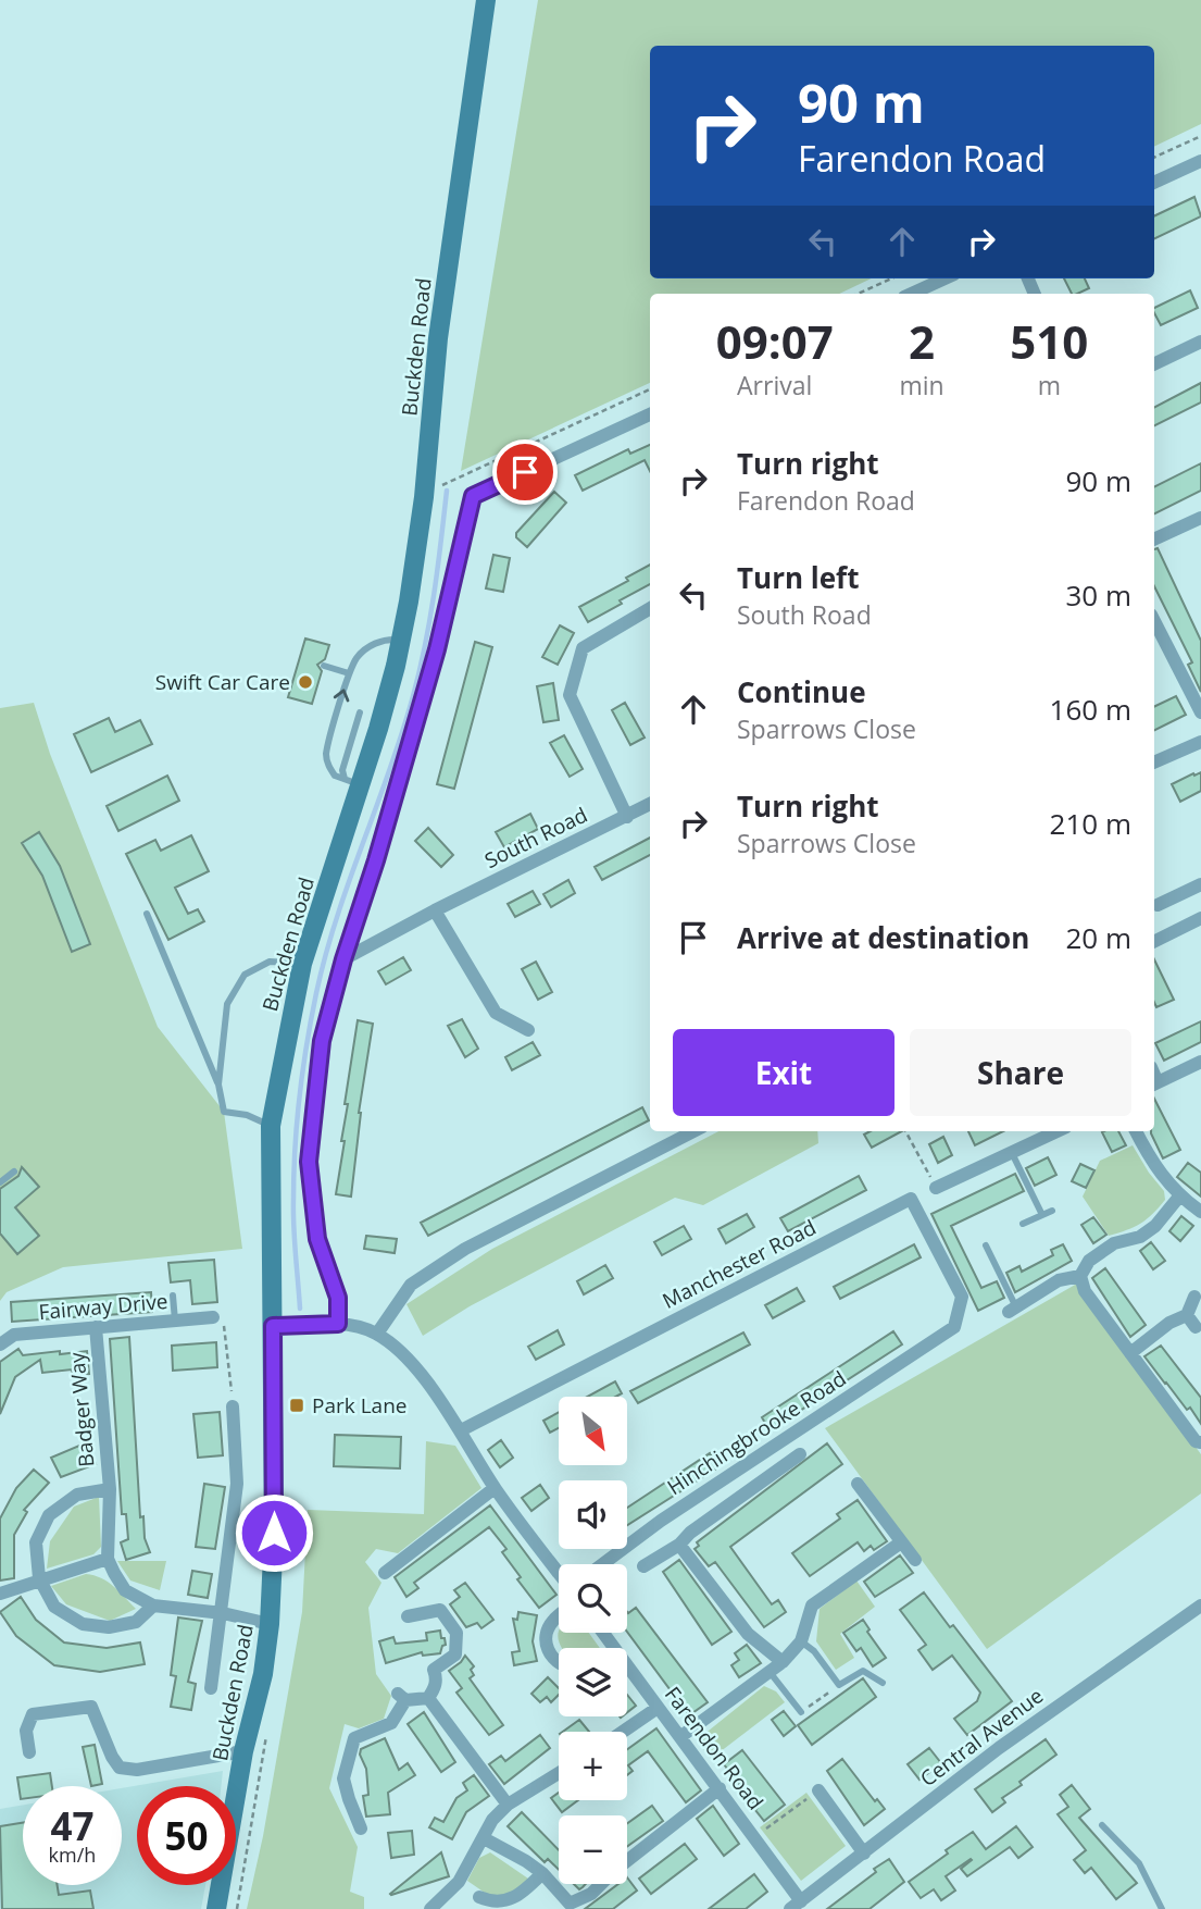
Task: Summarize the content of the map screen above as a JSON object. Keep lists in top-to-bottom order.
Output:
{
  "streets": {
    "main road": ["Buckden Road"],
    "street": [
      "South Road",
      "Manchester Road",
      "Fairway Drive",
      "Badger Way",
      "Hinchingbrooke Road",
      "Central Avenue",
      "Farendon Road"
    ]
  },
  "crossings": [
    ["Manchester Road", "Hinchingbrooke Road"],
    ["Fairway Drive", "Badger Way"],
    ["Central Avenue", "Farendon Road"]
  ],
  "places": {
    "other": ["Swift Car Care"],
    "transit": ["Park Lane"]
  },
  "north": "bottom right",
  "page": {
    "turn": ["90 m", "Farendon Road"],
    "eta": [
      "09:07",
      "Arrival",
      "2",
      "min",
      "510",
      "m"
    ],
    "list": [
      {
        "name": "Turn right",
        "note": "Farendon Road",
        "value": "90 m"
      },
      {
        "name": "Turn left",
        "note": "South Road",
        "value": "30 m"
      },
      {
        "name": "Continue",
        "note": "Sparrows Close",
        "value": "160 m"
      },
      {
        "name": "Turn right",
        "note": "Sparrows Close",
        "value": "210 m"
      },
      {
        "name": "Arrive at destination",
        "value": "20 m"
      }
    ],
    "buttons": ["Exit", "Share"],
    "map_buttons": ["+", "−"],
    "speed": "47 km/h",
    "limit": "50"
  }
}
